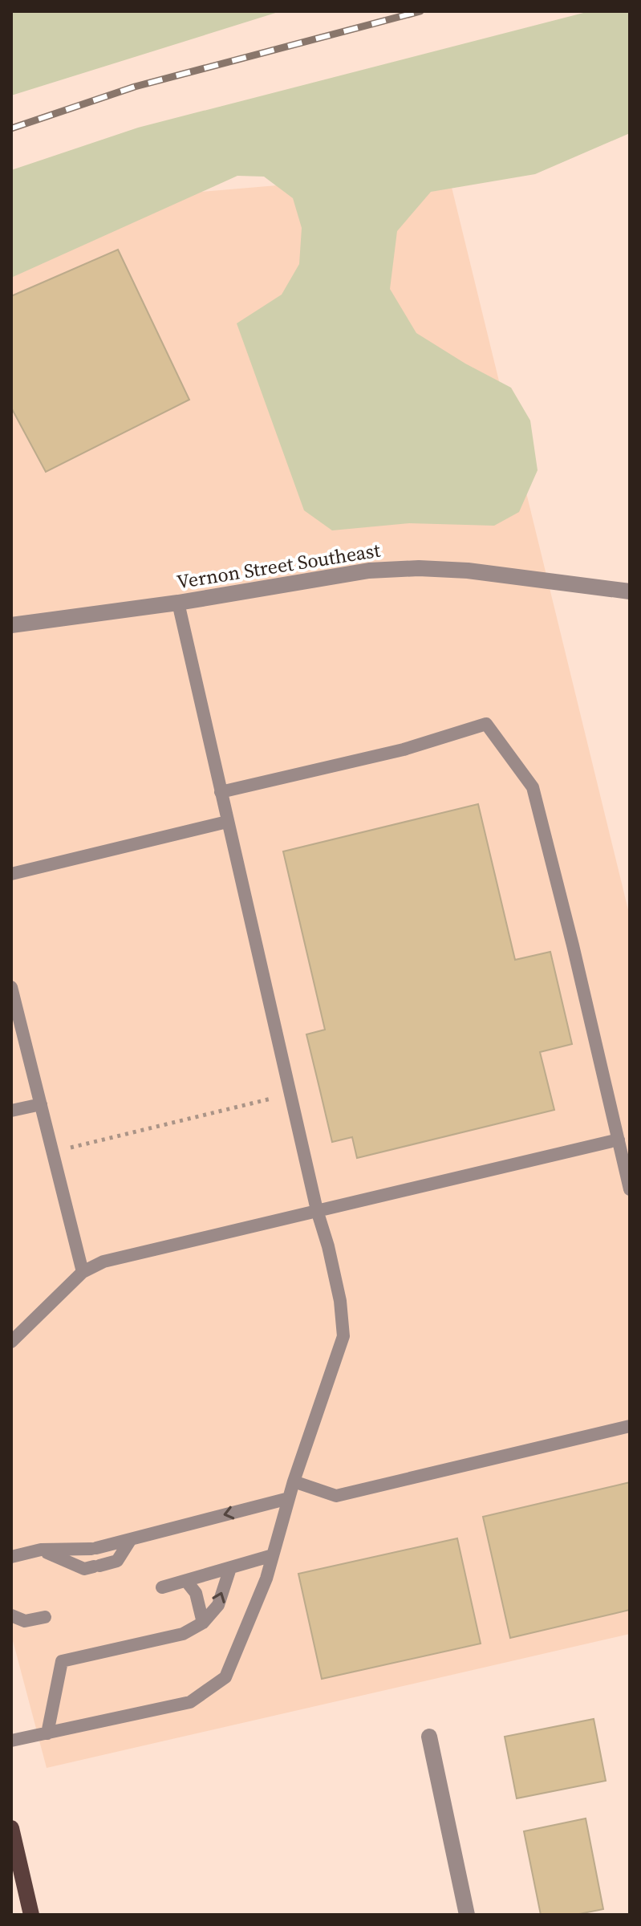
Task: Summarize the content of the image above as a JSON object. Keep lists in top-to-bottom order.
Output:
{
  "streets": {
    "street": ["Vernon Street Southeast"]
  }
}
